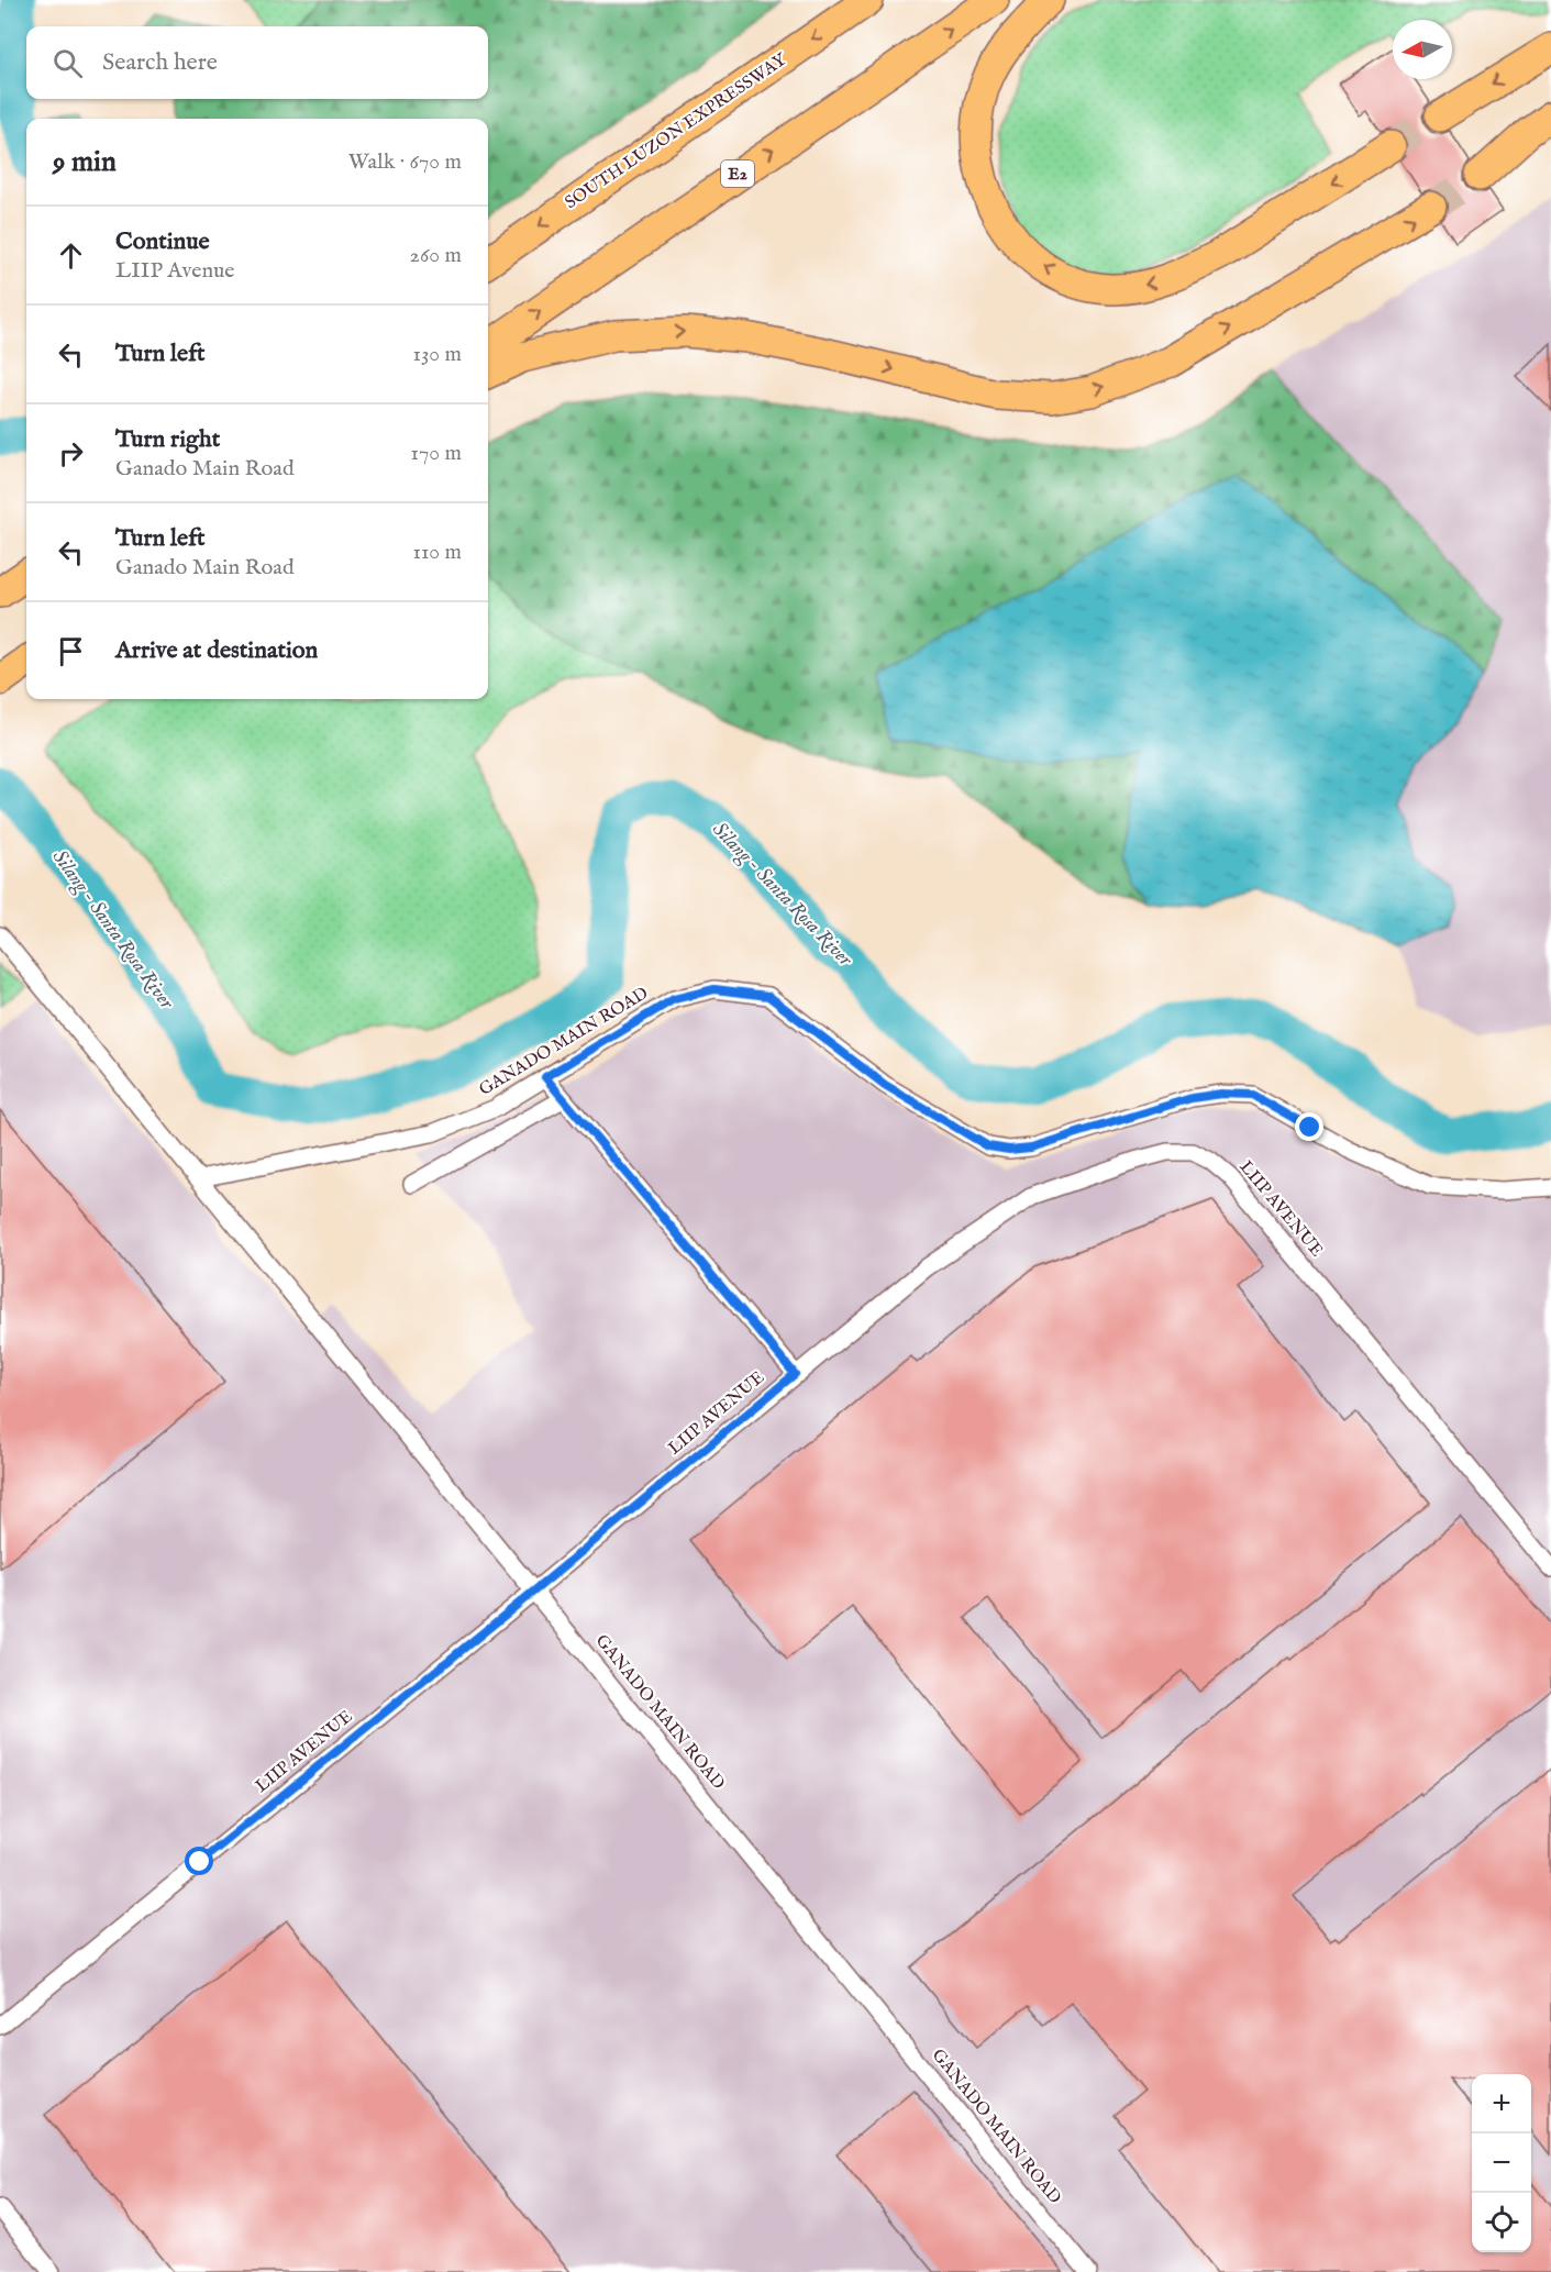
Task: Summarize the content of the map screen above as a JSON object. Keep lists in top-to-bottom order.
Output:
{
  "streets": {
    "highway": ["SOUTH LUZON EXPRESSWAY", "E2"],
    "street": ["GANADO MAIN ROAD", "LIIP AVENUE"]
  },
  "crossings": [
    ["GANADO MAIN ROAD", "LIIP AVENUE"]
  ],
  "water": ["Silang - Santa Rosa River"],
  "north": "left",
  "page": {
    "search": "Search here",
    "heading": ["9 min", "Walk · 670 m"],
    "list": [
      ["Continue", "LIIP Avenue", "260 m"],
      ["Turn left", "130 m"],
      ["Turn right", "Ganado Main Road", "170 m"],
      ["Turn left", "Ganado Main Road", "110 m"],
      "Arrive at destination"
    ],
    "map_buttons": ["+", "−"]
  }
}
